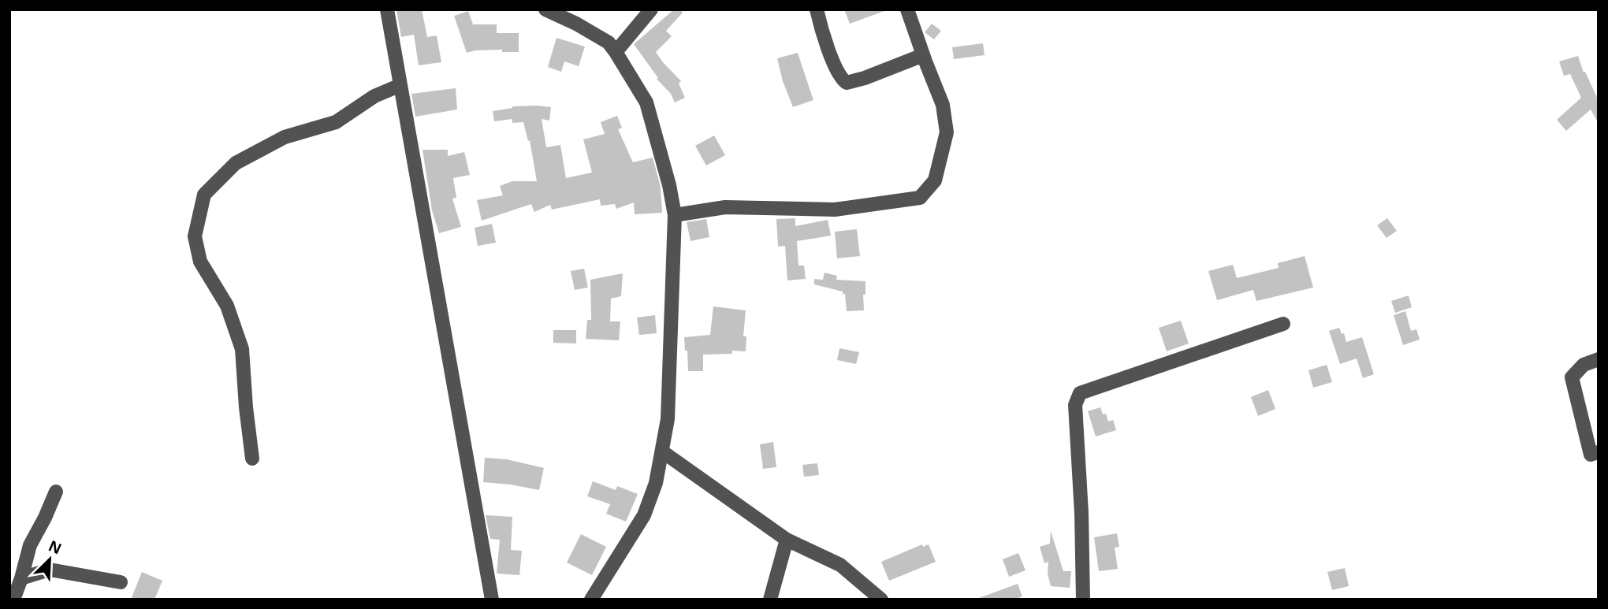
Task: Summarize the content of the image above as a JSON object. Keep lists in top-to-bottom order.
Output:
{
  "north": "top right"
}
